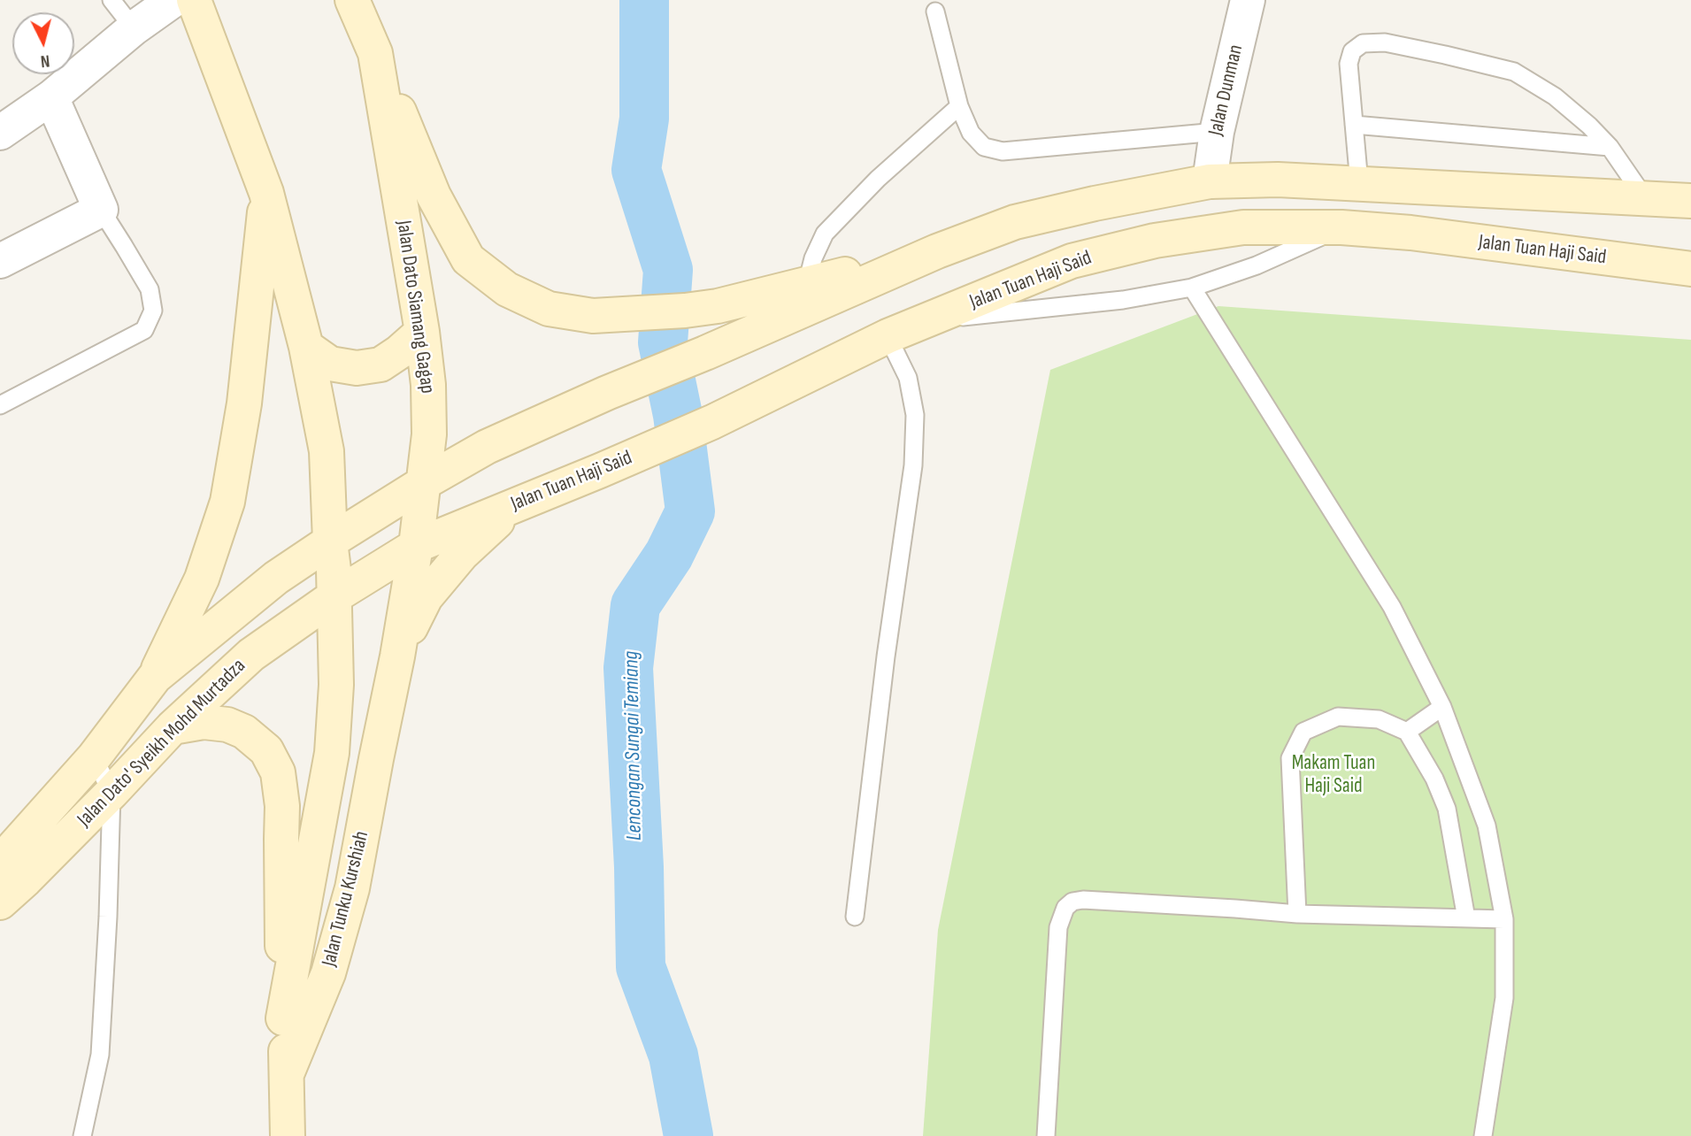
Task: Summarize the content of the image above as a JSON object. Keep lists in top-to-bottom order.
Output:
{
  "streets": {
    "main road": [
      "Jalan Tuan Haji Said",
      "Jalan Dato Siamang Gagap",
      "Jalan Dato' Syeikh Mohd Murtadza",
      "Jalan Tunku Kurshiah"
    ],
    "street": ["Jalan Dunman"]
  },
  "crossings": [
    ["Jalan Tuan Haji Said", "Jalan Dato Siamang Gagap"],
    ["Jalan Tuan Haji Said", "Jalan Dato' Syeikh Mohd Murtadza"],
    ["Jalan Dato Siamang Gagap", "Jalan Tunku Kurshiah"]
  ],
  "water": ["Lencongan Sungai Temiang"],
  "parks": ["Makam Tuan Haji Said"],
  "north": "bottom"
}
